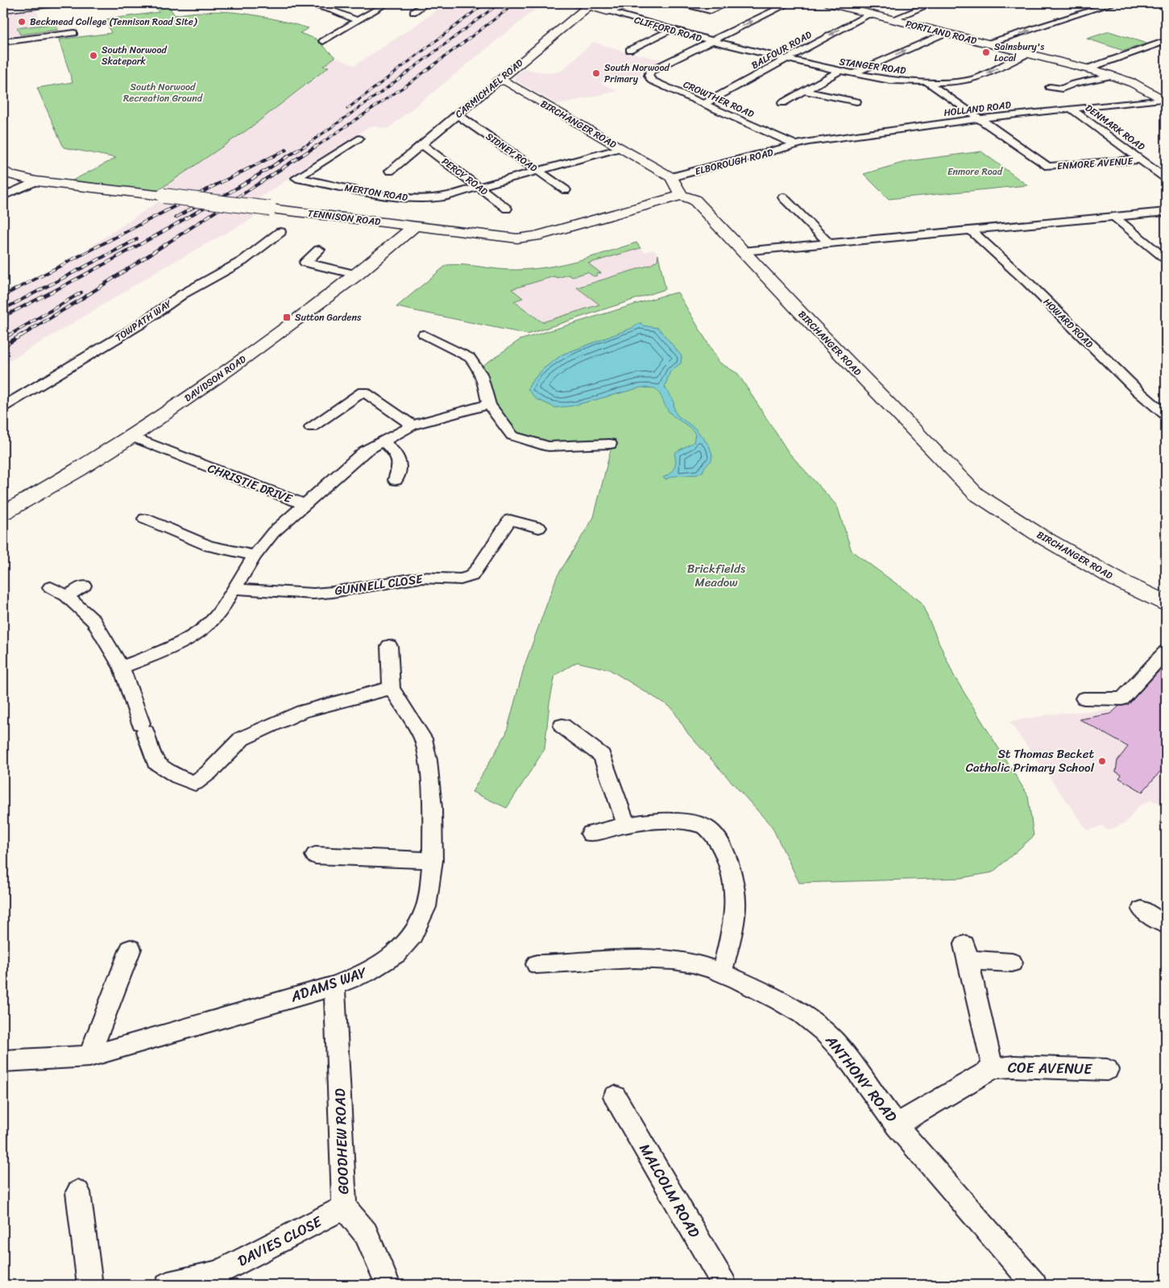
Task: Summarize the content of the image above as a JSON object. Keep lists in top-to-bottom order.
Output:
{
  "streets": {
    "street": [
      "CLIFFORD ROAD",
      "PORTLAND ROAD",
      "BALFOUR ROAD",
      "STANGER ROAD",
      "CARMICHAEL ROAD",
      "CROWTHER ROAD",
      "HOLLAND ROAD",
      "BIRCHANGER ROAD",
      "DENMARK ROAD",
      "SIDNEY ROAD",
      "ELBOROUGH ROAD",
      "ENMORE AVENUE",
      "PERCY ROAD",
      "MERTON ROAD",
      "TENNISON ROAD",
      "TOWPATH WAY",
      "HOWARD ROAD",
      "DAVIDSON ROAD",
      "CHRISTIE DRIVE",
      "GUNNELL CLOSE",
      "ADAMS WAY",
      "COE AVENUE",
      "ANTHONY ROAD",
      "GOODHEW ROAD",
      "MALCOLM ROAD",
      "DAVIES CLOSE"
    ]
  },
  "crossings": [
    ["CLIFFORD ROAD", "STANGER ROAD"],
    ["CLIFFORD ROAD", "CARMICHAEL ROAD"],
    ["CLIFFORD ROAD", "CROWTHER ROAD"],
    ["PORTLAND ROAD", "BALFOUR ROAD"],
    ["PORTLAND ROAD", "STANGER ROAD"],
    ["PORTLAND ROAD", "HOLLAND ROAD"],
    ["BALFOUR ROAD", "STANGER ROAD"],
    ["BALFOUR ROAD", "CROWTHER ROAD"],
    ["STANGER ROAD", "CROWTHER ROAD"],
    ["CARMICHAEL ROAD", "BIRCHANGER ROAD"],
    ["CARMICHAEL ROAD", "SIDNEY ROAD"],
    ["CARMICHAEL ROAD", "PERCY ROAD"],
    ["CROWTHER ROAD", "HOLLAND ROAD"],
    ["CROWTHER ROAD", "ELBOROUGH ROAD"],
    ["HOLLAND ROAD", "DENMARK ROAD"],
    ["HOLLAND ROAD", "ELBOROUGH ROAD"],
    ["HOLLAND ROAD", "ENMORE AVENUE"],
    ["BIRCHANGER ROAD", "ELBOROUGH ROAD"],
    ["BIRCHANGER ROAD", "MERTON ROAD"],
    ["BIRCHANGER ROAD", "TENNISON ROAD"],
    ["DENMARK ROAD", "ENMORE AVENUE"],
    ["SIDNEY ROAD", "MERTON ROAD"],
    ["PERCY ROAD", "MERTON ROAD"],
    ["TENNISON ROAD", "DAVIDSON ROAD"],
    ["DAVIDSON ROAD", "CHRISTIE DRIVE"],
    ["ADAMS WAY", "GOODHEW ROAD"],
    ["COE AVENUE", "ANTHONY ROAD"],
    ["GOODHEW ROAD", "DAVIES CLOSE"]
  ],
  "parks": ["South Norwood Recreation Ground", "Enmore Road", "Brickfields Meadow"],
  "places": {
    "other": [
      "Beckmead College (Tennison Road Site)",
      "Sainsbury's Local",
      "South Norwood Skatepark",
      "South Norwood Primary",
      "St Thomas Becket Catholic Primary School"
    ],
    "transit": ["Sutton Gardens"]
  }
}
